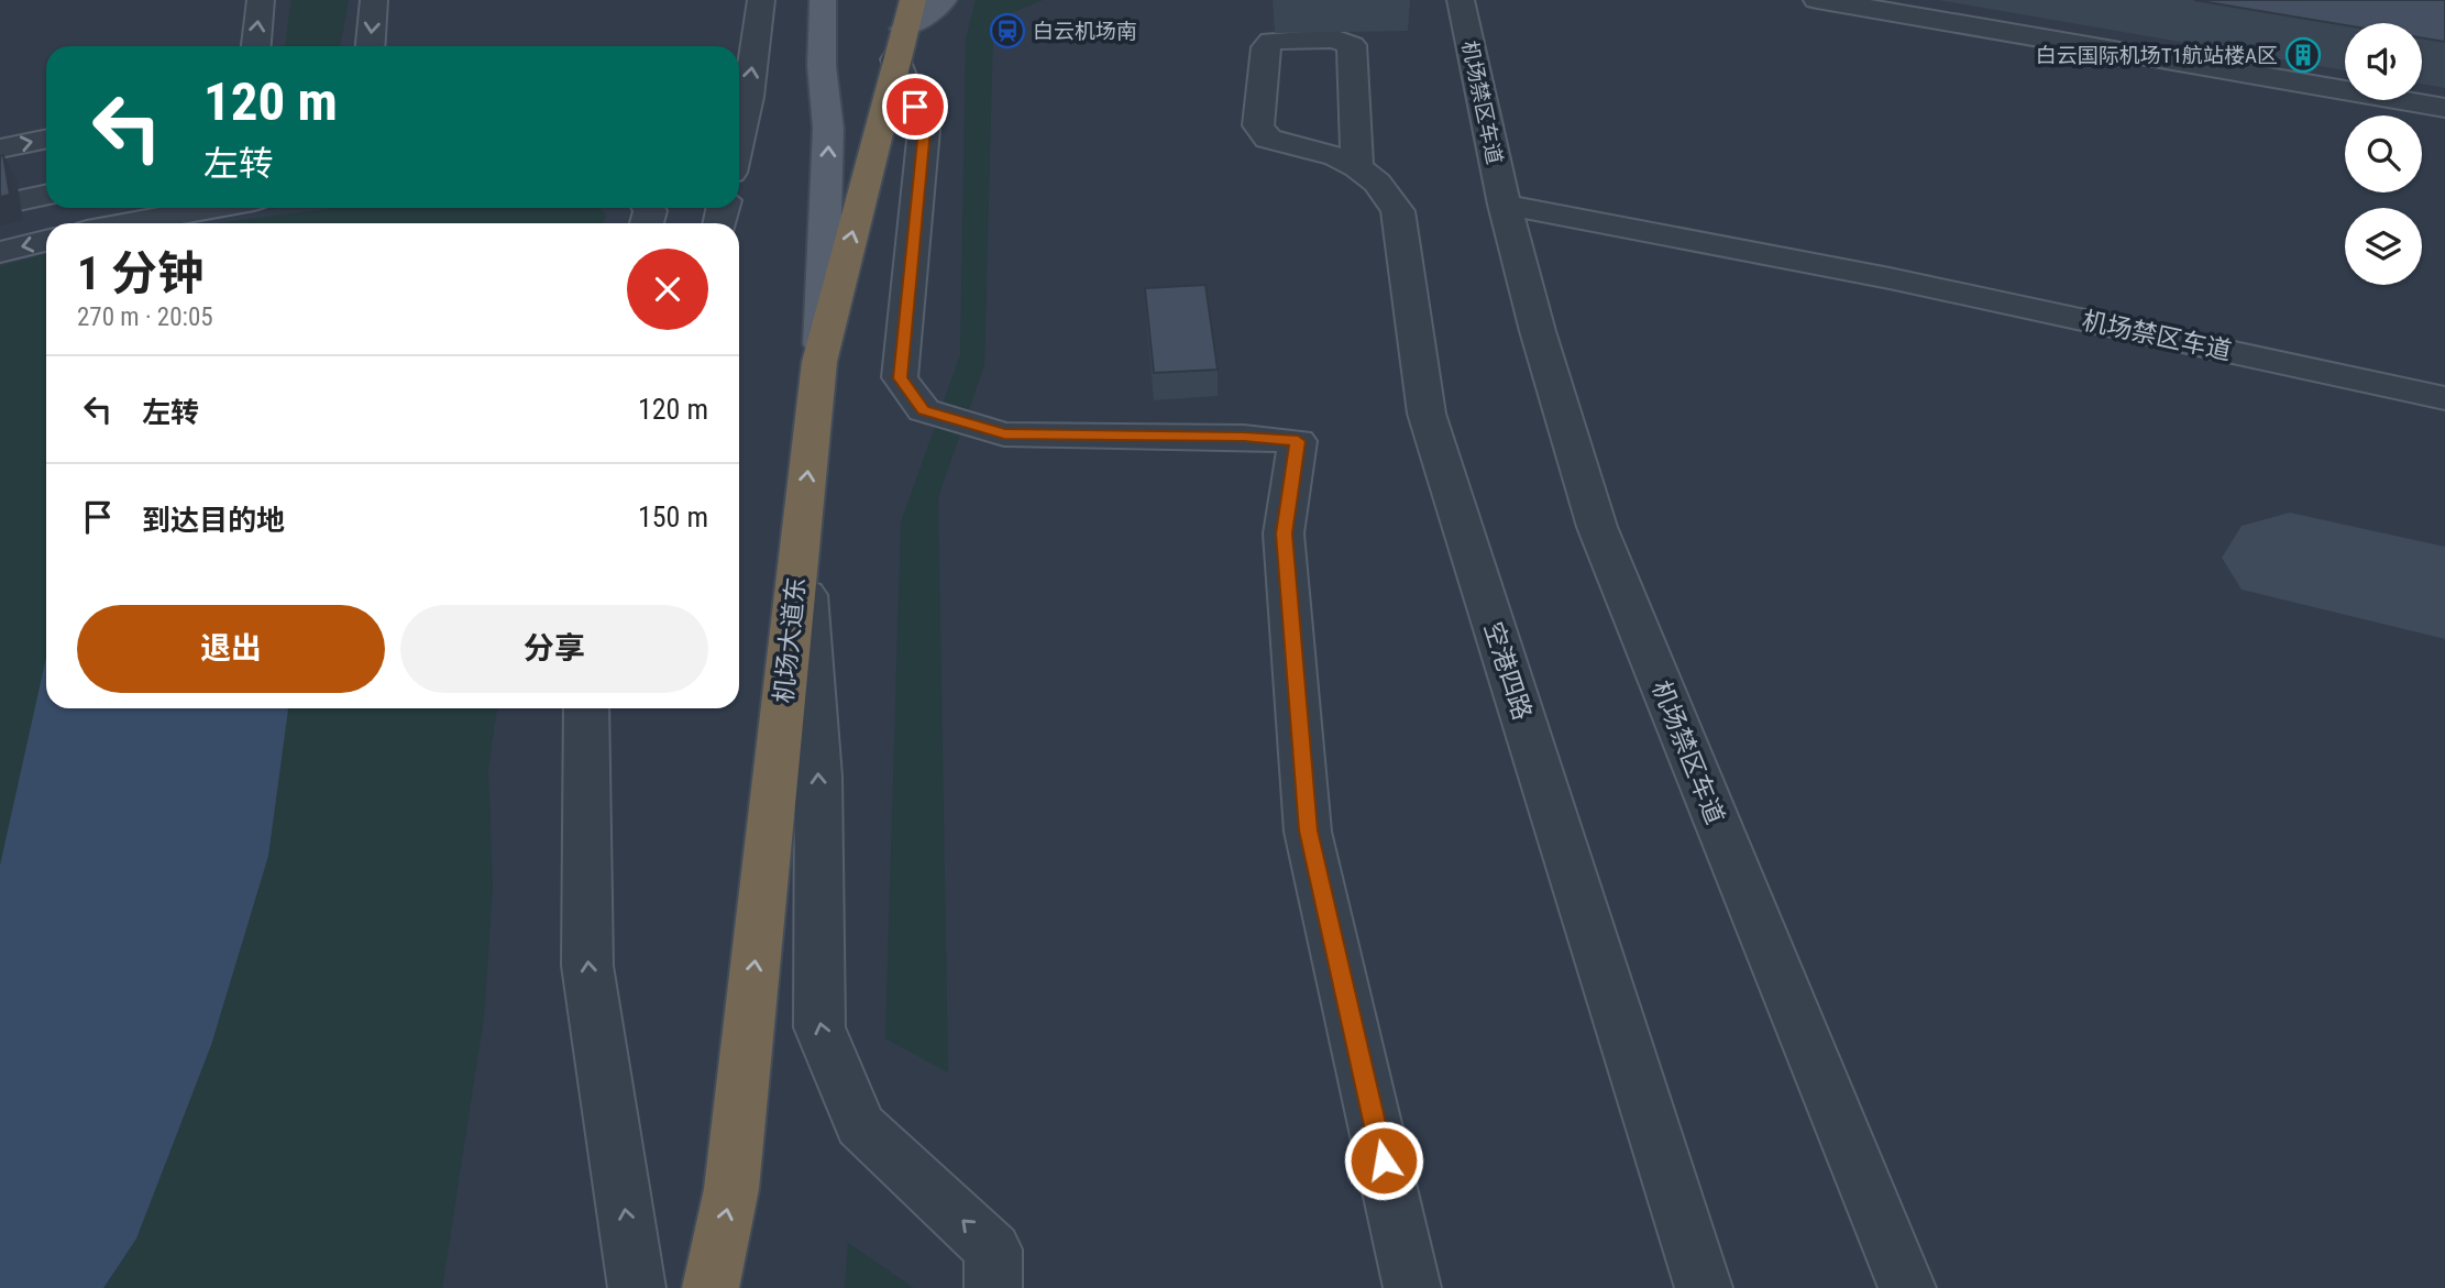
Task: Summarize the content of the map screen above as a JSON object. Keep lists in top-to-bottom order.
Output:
{
  "streets": {
    "highway": ["机场大道东"],
    "street": ["机场禁区车道", "空港四路"]
  },
  "one_way": ["机场大道东"],
  "places": {
    "station": ["白云机场南"],
    "building": ["白云国际机场T1航站楼A区"]
  },
  "page": {
    "turn": ["120 m", "左转"],
    "heading": ["1 分钟", "270 m · 20:05"],
    "list": [
      {
        "name": "左转",
        "value": "120 m"
      },
      {
        "name": "到达目的地",
        "value": "150 m"
      }
    ],
    "buttons": ["退出", "分享"]
  }
}
